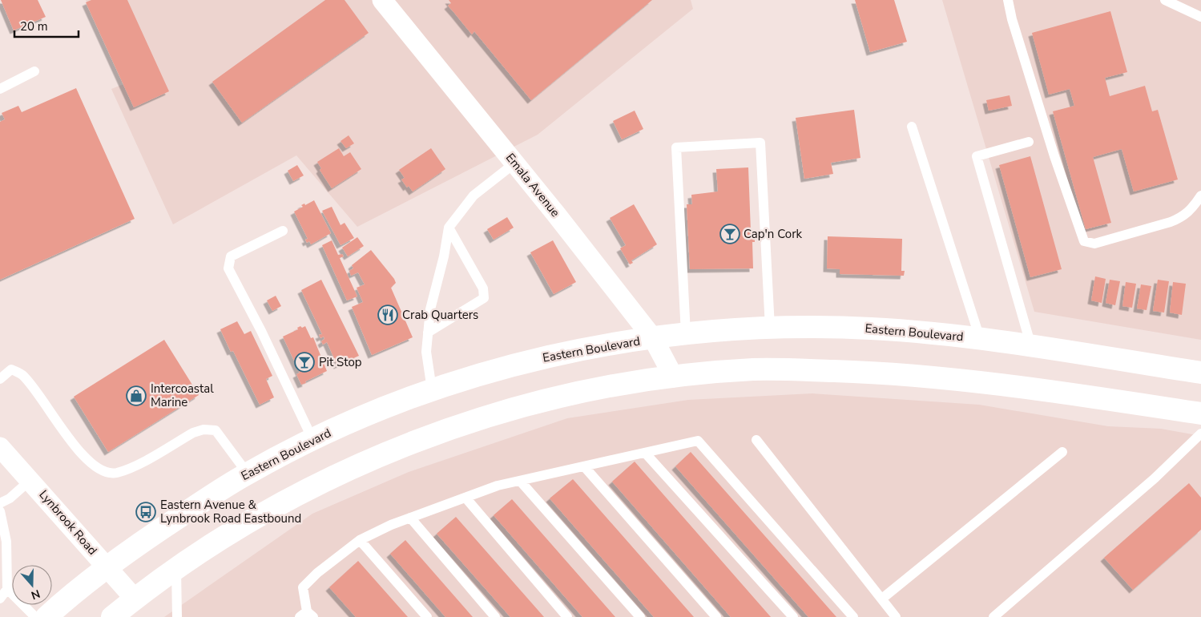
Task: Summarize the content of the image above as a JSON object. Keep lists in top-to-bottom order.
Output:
{
  "streets": {
    "main road": ["Eastern Boulevard"],
    "street": ["Emala Avenue", "Lynbrook Road"]
  },
  "crossings": [
    ["Emala Avenue", "Eastern Boulevard"],
    ["Eastern Boulevard", "Lynbrook Road"]
  ],
  "places": {
    "bar": ["Cap'n Cork", "Pit Stop"],
    "restaurant": ["Crab Quarters"],
    "shop": ["Intercoastal Marine"],
    "bus stop": ["Eastern Avenue & Lynbrook Road Eastbound"]
  },
  "scale_bar": "20 m",
  "north": "bottom"
}
